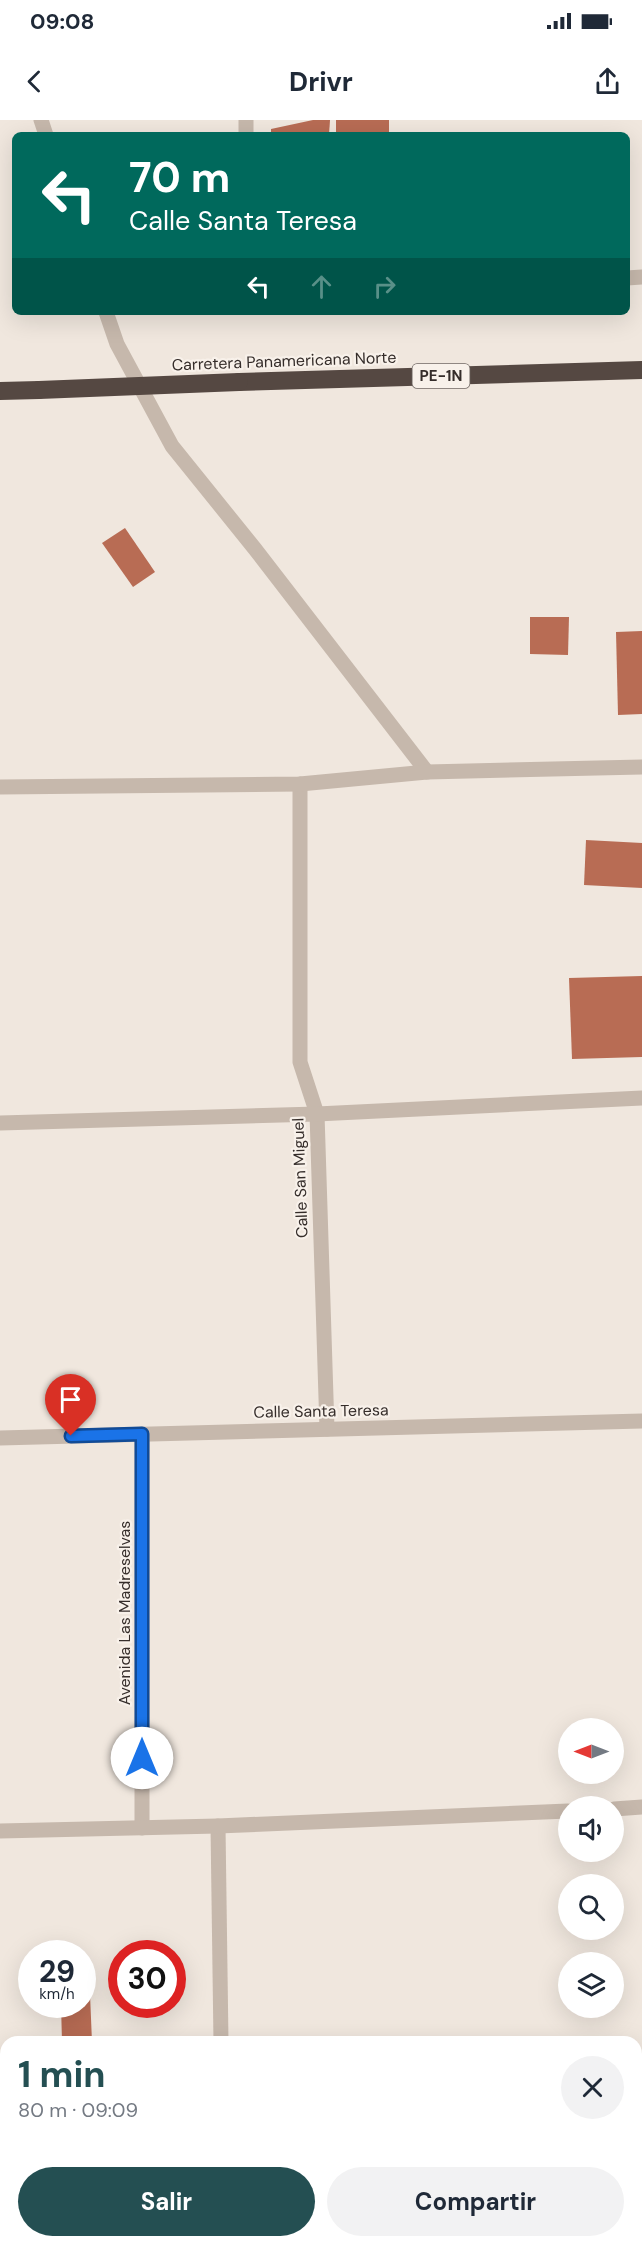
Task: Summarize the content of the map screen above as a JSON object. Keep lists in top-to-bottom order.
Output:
{
  "streets": {
    "highway": ["Carretera Panamericana Norte", "PE-1N"],
    "street": ["Calle San Miguel", "Calle Santa Teresa", "Avenida Las Madreselvas"]
  },
  "crossings": [
    ["Calle San Miguel", "Calle Santa Teresa"],
    ["Calle Santa Teresa", "Avenida Las Madreselvas"]
  ],
  "north": "left",
  "page": {
    "status": "09:08",
    "header": "Drivr",
    "turn": ["70 m", "Calle Santa Teresa"],
    "speed": "29 km/h",
    "limit": "30",
    "heading": ["1 min", "80 m · 09:09"],
    "buttons": ["Salir", "Compartir"]
  }
}
